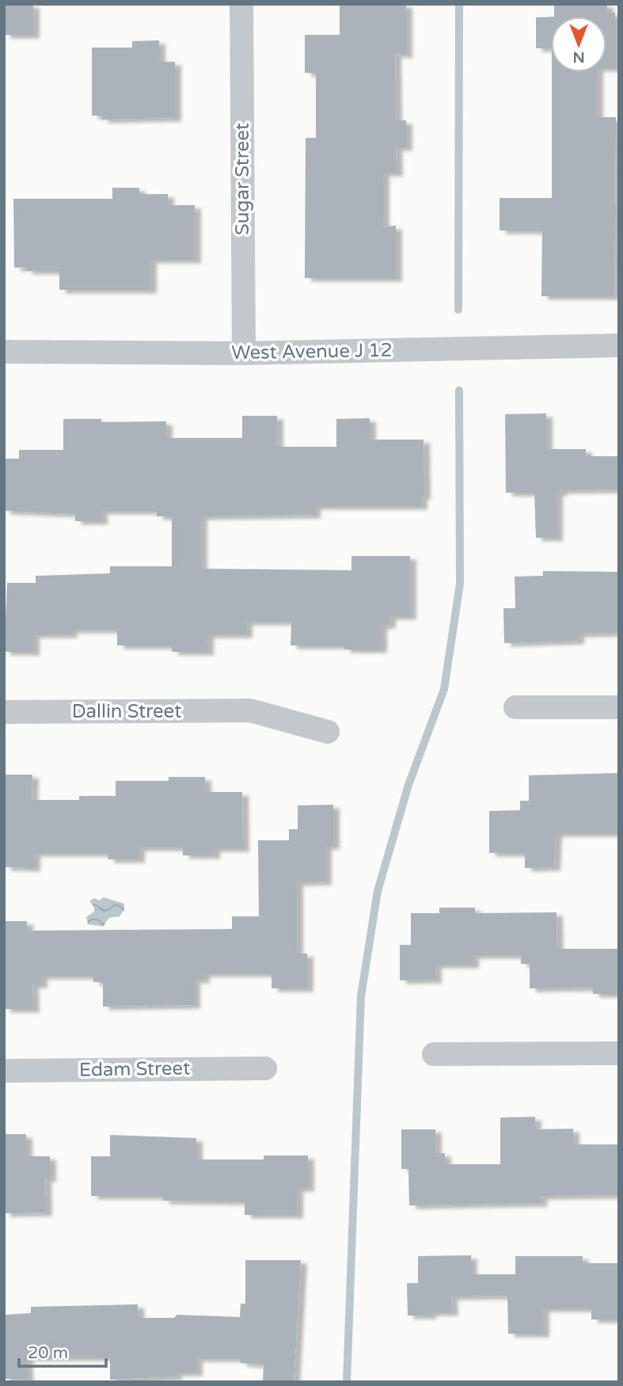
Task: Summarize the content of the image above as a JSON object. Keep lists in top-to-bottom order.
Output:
{
  "streets": {
    "street": [
      "Sugar Street",
      "West Avenue J 12",
      "Dallin Street",
      "Edam Street"
    ]
  },
  "crossings": [
    ["Sugar Street", "West Avenue J 12"]
  ],
  "scale_bar": "20 m",
  "north": "bottom"
}
